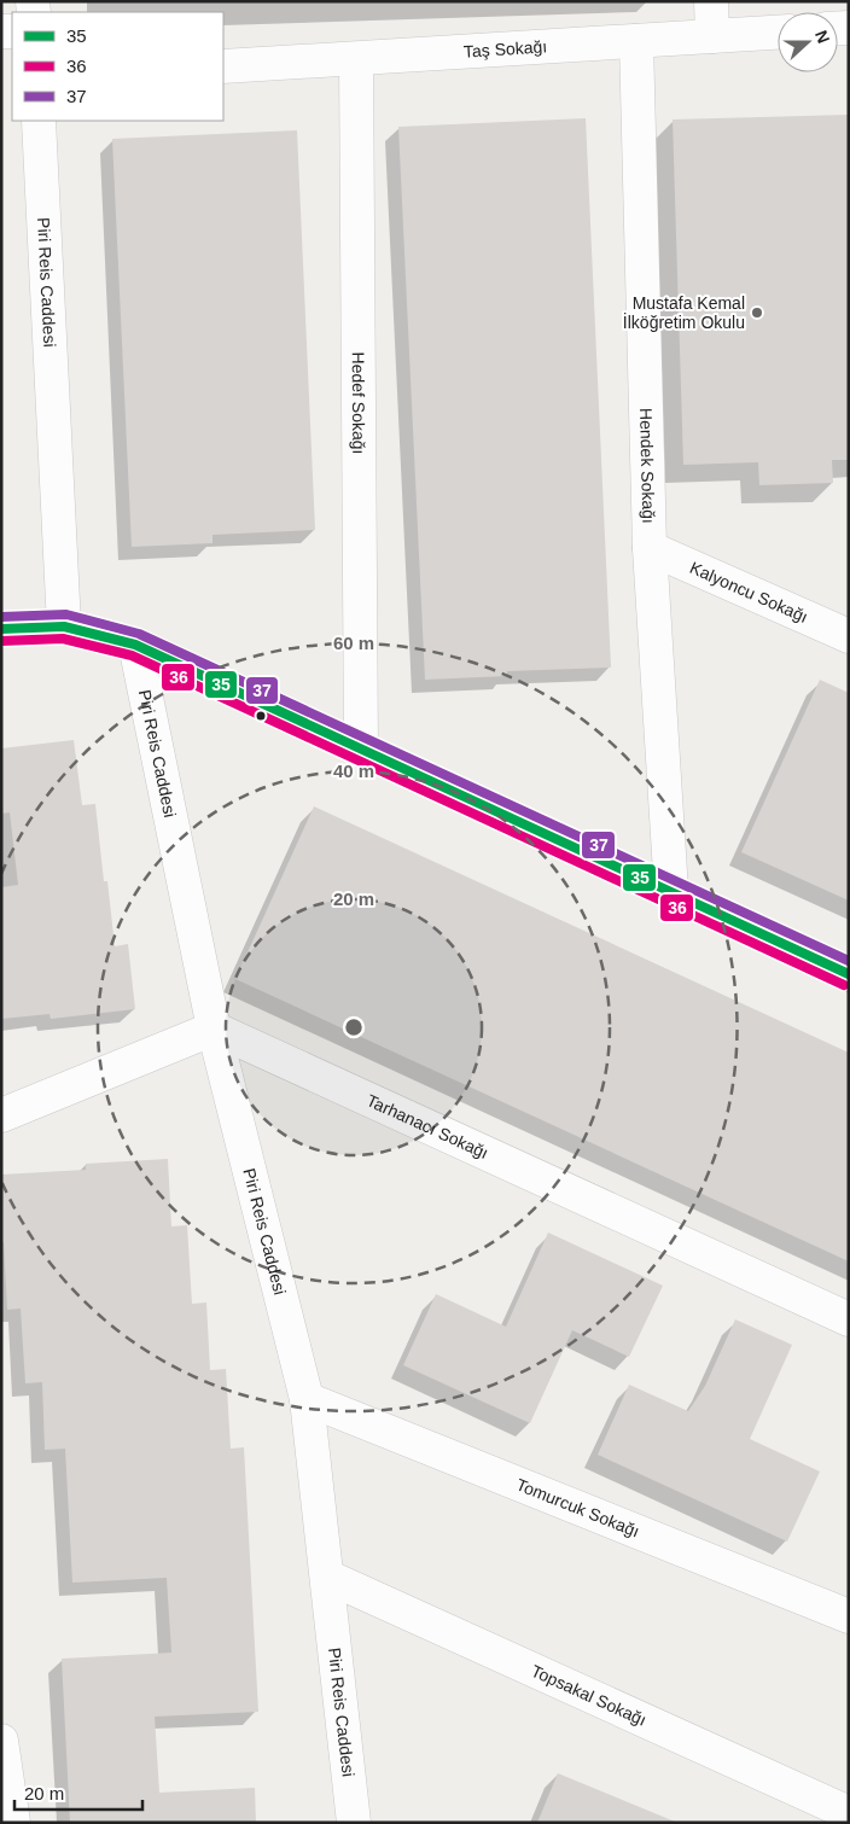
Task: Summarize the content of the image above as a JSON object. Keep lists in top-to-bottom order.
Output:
{
  "streets": {
    "street": [
      "Taş Sokağı",
      "Piri Reis Caddesi",
      "Hedef Sokağı",
      "Hendek Sokağı",
      "Kalyoncu Sokağı",
      "Tarhanacı Sokağı",
      "Tomurcuk Sokağı",
      "Topsakal Sokağı"
    ]
  },
  "crossings": [
    ["Taş Sokağı", "Hedef Sokağı"],
    ["Taş Sokağı", "Hendek Sokağı"],
    ["Piri Reis Caddesi", "Tarhanacı Sokağı"],
    ["Piri Reis Caddesi", "Tomurcuk Sokağı"],
    ["Piri Reis Caddesi", "Topsakal Sokağı"],
    ["Hendek Sokağı", "Kalyoncu Sokağı"]
  ],
  "places": ["Mustafa Kemal İlköğretim Okulu"],
  "lines": ["transit line 37", "transit line 35", "transit line 36"],
  "legend": ["35", "36", "37"],
  "scale_bar": "20 m",
  "north": "right",
  "rings": ["60 m", "40 m", "20 m"]
}
